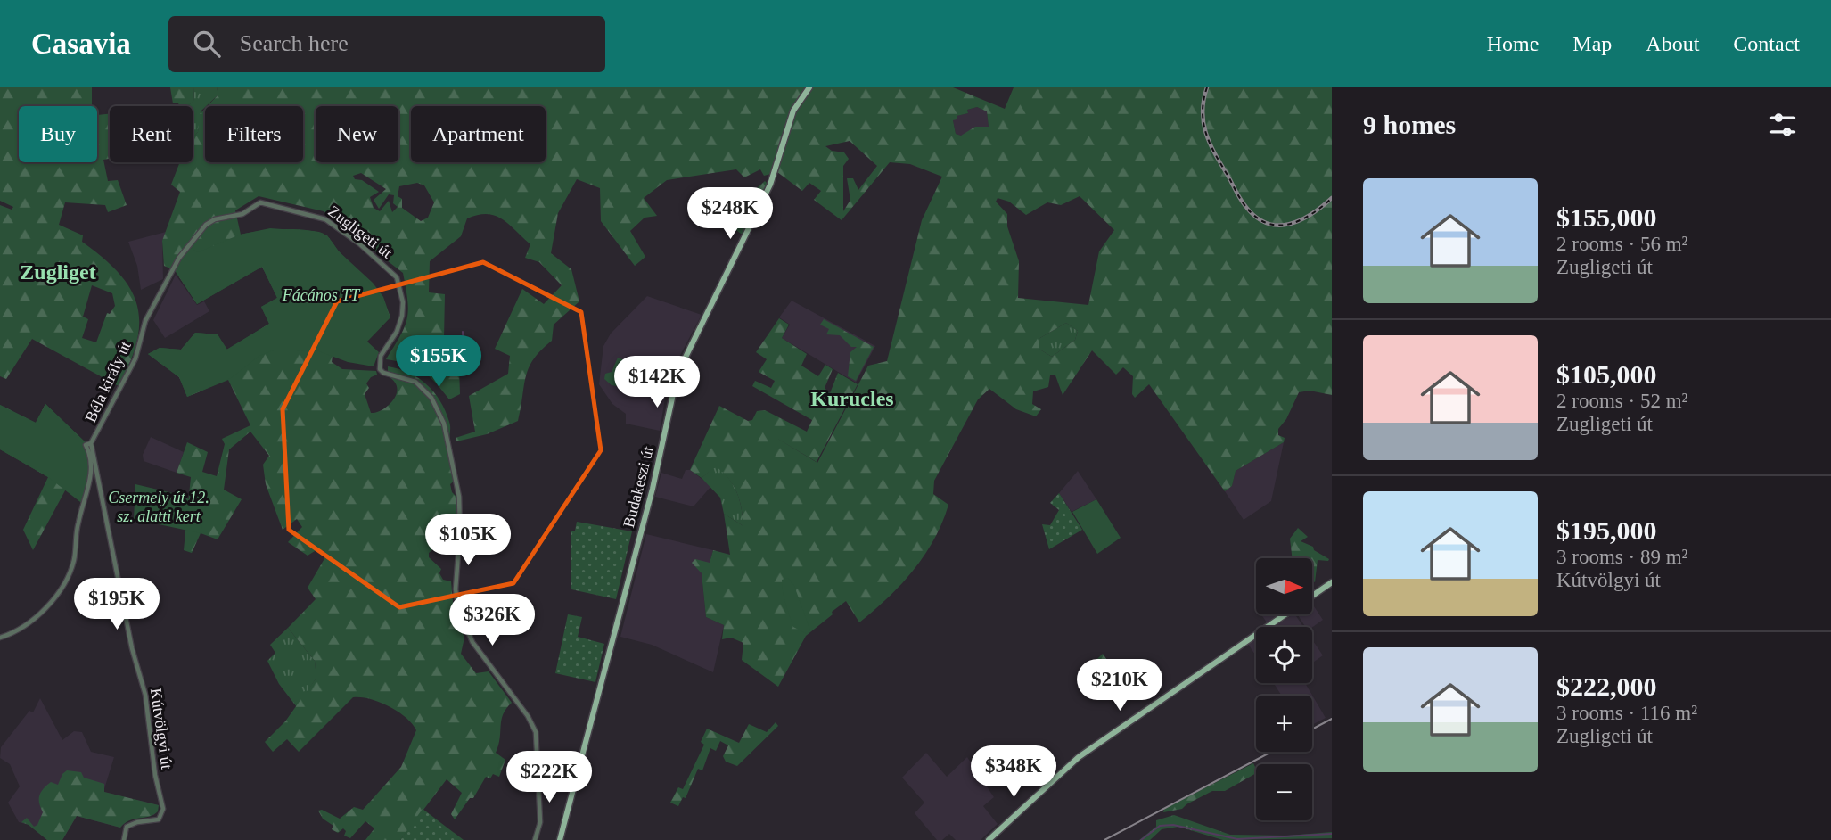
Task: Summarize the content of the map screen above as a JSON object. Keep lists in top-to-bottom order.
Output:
{
  "streets": {
    "main road": ["Budakeszi út"],
    "street": ["Zugligeti út", "Béla király út", "Kútvölgyi út"]
  },
  "crossings": [
    ["Zugligeti út", "Béla király út"],
    ["Béla király út", "Kútvölgyi út"]
  ],
  "districts": ["Zugliget", "Kurucles"],
  "parks": ["Fácános TT", "Csermely út 12. sz. alatti kert"],
  "north": "right",
  "page": {
    "header": "Casavia",
    "search": "Search here",
    "nav": [
      "Home",
      "Map",
      "About",
      "Contact"
    ],
    "heading": "9 homes",
    "chip": [
      "Buy",
      "Rent",
      "Filters",
      "New",
      "Apartment"
    ],
    "list": [
      {
        "name": "$155,000",
        "note": "2 rooms · 56 m² · Zugligeti út"
      },
      {
        "name": "$105,000",
        "note": "2 rooms · 52 m² · Zugligeti út"
      },
      {
        "name": "$195,000",
        "note": "3 rooms · 89 m² · Kútvölgyi út"
      },
      {
        "name": "$222,000",
        "note": "3 rooms · 116 m² · Zugligeti út"
      }
    ],
    "price": [
      "$248K",
      "$155K",
      "$142K",
      "$105K",
      "$195K",
      "$326K",
      "$210K",
      "$348K",
      "$222K"
    ],
    "map_buttons": ["+", "−"]
  }
}
